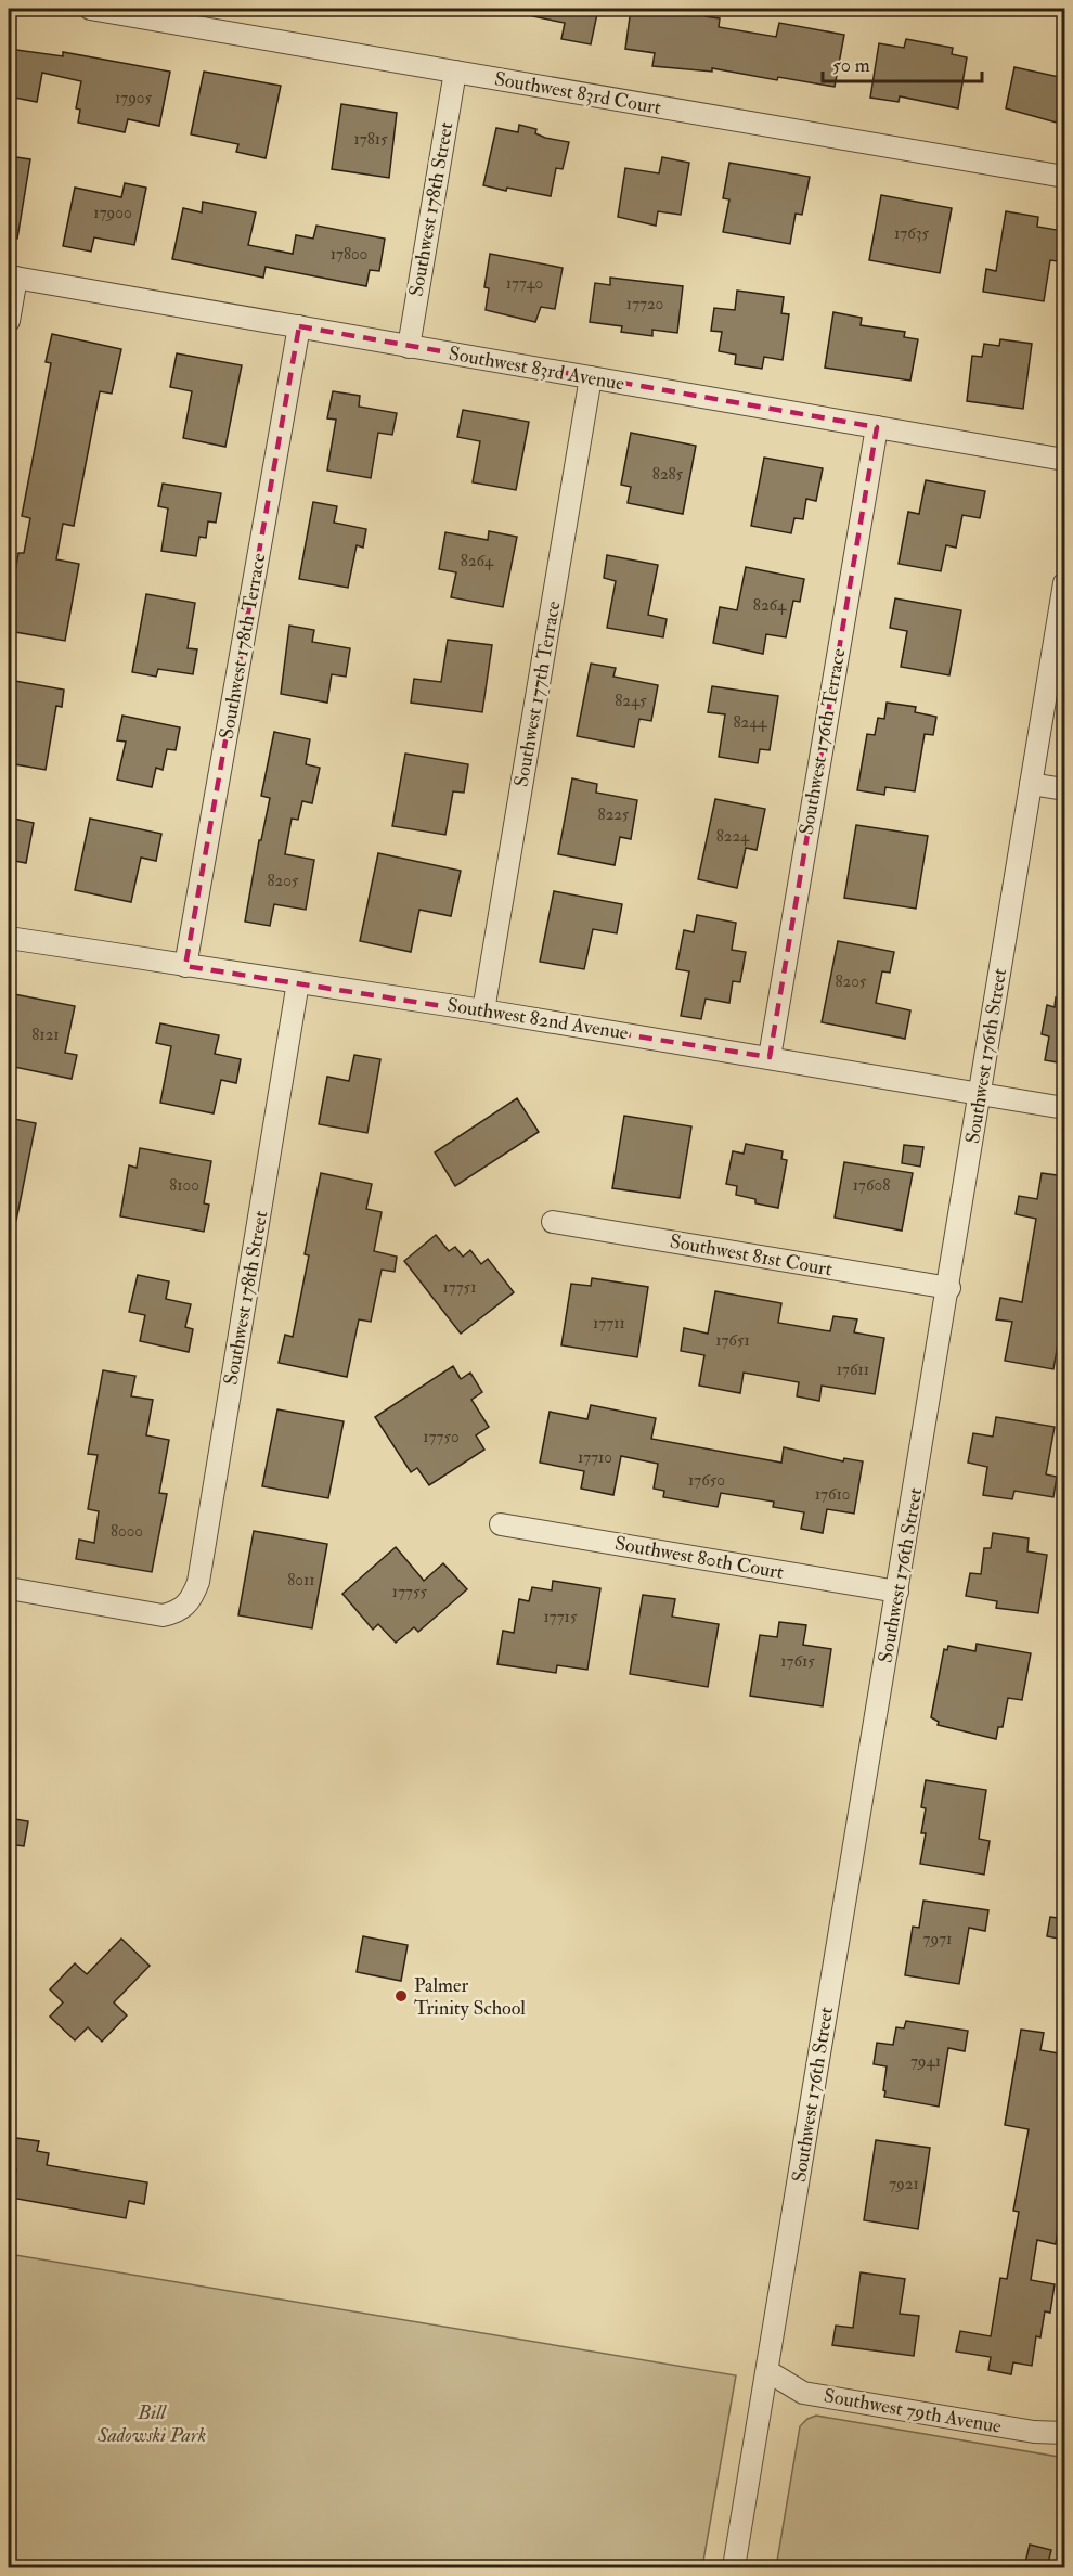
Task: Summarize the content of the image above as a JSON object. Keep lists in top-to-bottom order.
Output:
{
  "streets": {
    "street": [
      "Southwest 83rd Court",
      "Southwest 178th Street",
      "Southwest 83rd Avenue",
      "Southwest 178th Terrace",
      "Southwest 177th Terrace",
      "Southwest 176th Terrace",
      "Southwest 82nd Avenue",
      "Southwest 176th Street",
      "Southwest 81st Court",
      "Southwest 80th Court",
      "Southwest 79th Avenue"
    ]
  },
  "crossings": [
    ["Southwest 83rd Court", "Southwest 178th Street"],
    ["Southwest 178th Street", "Southwest 83rd Avenue"],
    ["Southwest 178th Street", "Southwest 82nd Avenue"],
    ["Southwest 83rd Avenue", "Southwest 178th Terrace"],
    ["Southwest 83rd Avenue", "Southwest 177th Terrace"],
    ["Southwest 83rd Avenue", "Southwest 176th Terrace"],
    ["Southwest 178th Terrace", "Southwest 82nd Avenue"],
    ["Southwest 177th Terrace", "Southwest 82nd Avenue"],
    ["Southwest 176th Terrace", "Southwest 82nd Avenue"],
    ["Southwest 82nd Avenue", "Southwest 176th Street"],
    ["Southwest 176th Street", "Southwest 81st Court"],
    ["Southwest 176th Street", "Southwest 80th Court"],
    ["Southwest 176th Street", "Southwest 79th Avenue"]
  ],
  "parks": ["Bill Sadowski Park"],
  "places": ["Palmer Trinity School"],
  "house_numbers": [
    "17905",
    "17815",
    "17900",
    "17635",
    "17800",
    "17740",
    "17720",
    "8285",
    "8264",
    "8264",
    "8245",
    "8244",
    "8225",
    "8224",
    "8205",
    "8205",
    "8121",
    "8100",
    "17608",
    "17751",
    "17711",
    "17651",
    "17611",
    "17750",
    "17710",
    "17650",
    "17610",
    "8000",
    "8011",
    "17755",
    "17715",
    "17615",
    "7971",
    "7941",
    "7921"
  ],
  "scale_bar": "50 m"
}
